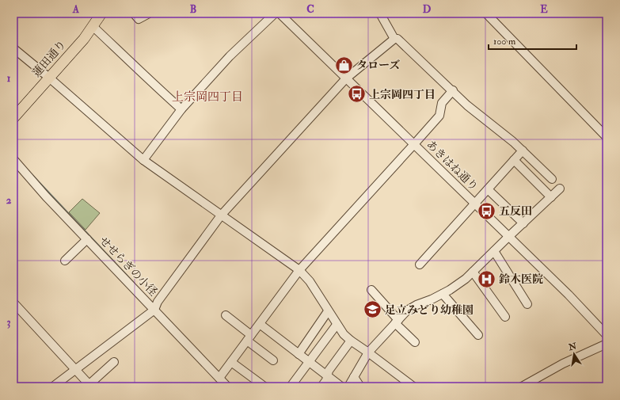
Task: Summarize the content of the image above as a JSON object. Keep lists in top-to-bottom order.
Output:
{
  "streets": {
    "main road": ["蓮田通り"],
    "street": ["あきはね通り", "せせらぎの小径"]
  },
  "districts": ["上宗岡四丁目"],
  "places": {
    "shop": ["タローズ"],
    "bus stop": ["上宗岡四丁目", "五反田"],
    "hospital": ["鈴木医院"],
    "school or university": ["足立みどり幼稚園"]
  },
  "scale_bar": "100 m",
  "north": "top",
  "grid": {
    "columns": [
      "A",
      "B",
      "C",
      "D",
      "E"
    ],
    "rows": ["1", "2", "3"]
  }
}
